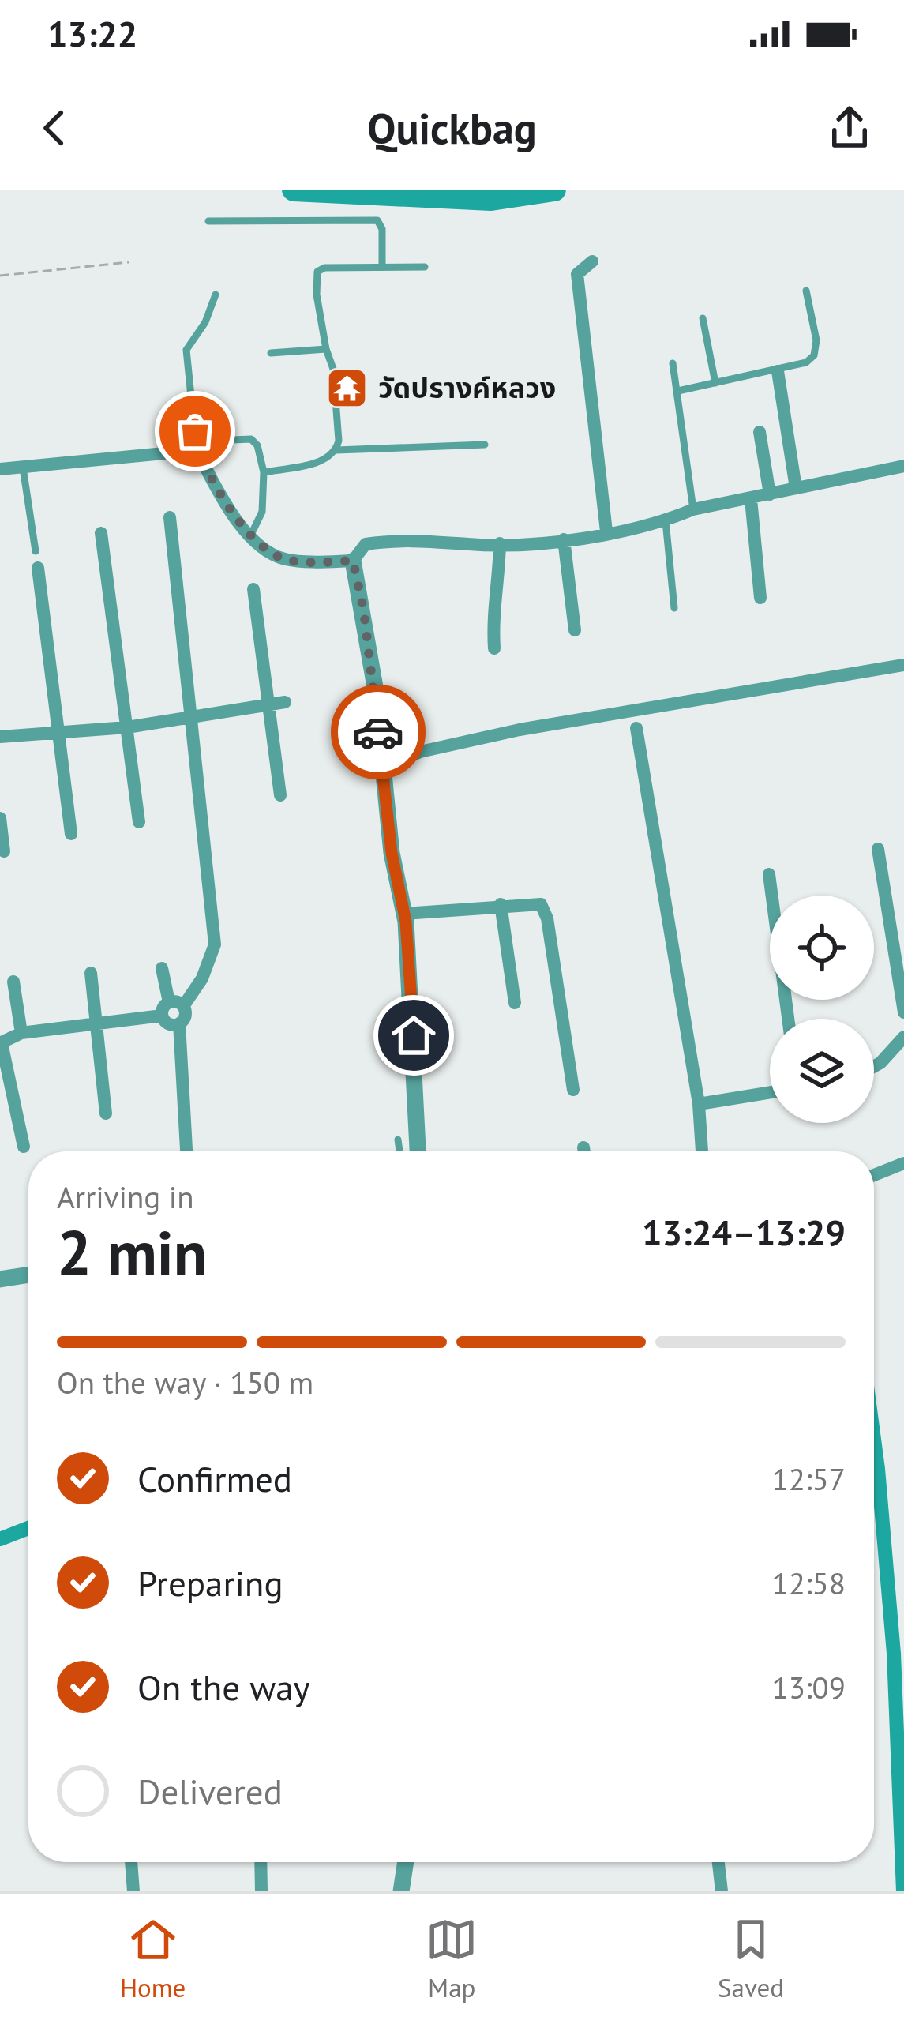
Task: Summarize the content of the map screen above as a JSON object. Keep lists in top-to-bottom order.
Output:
{
  "places": {
    "temple": ["วัดปรางค์หลวง"]
  },
  "page": {
    "status": "13:22",
    "header": "Quickbag",
    "heading": ["2 min", "Arriving in", "13:24–13:29"],
    "bar": "On the way · 150 m",
    "list": [
      ["Confirmed", "12:57"],
      ["Preparing", "12:58"],
      ["On the way", "13:09"],
      "Delivered"
    ],
    "tabs": ["Home", "Map", "Saved"]
  }
}
